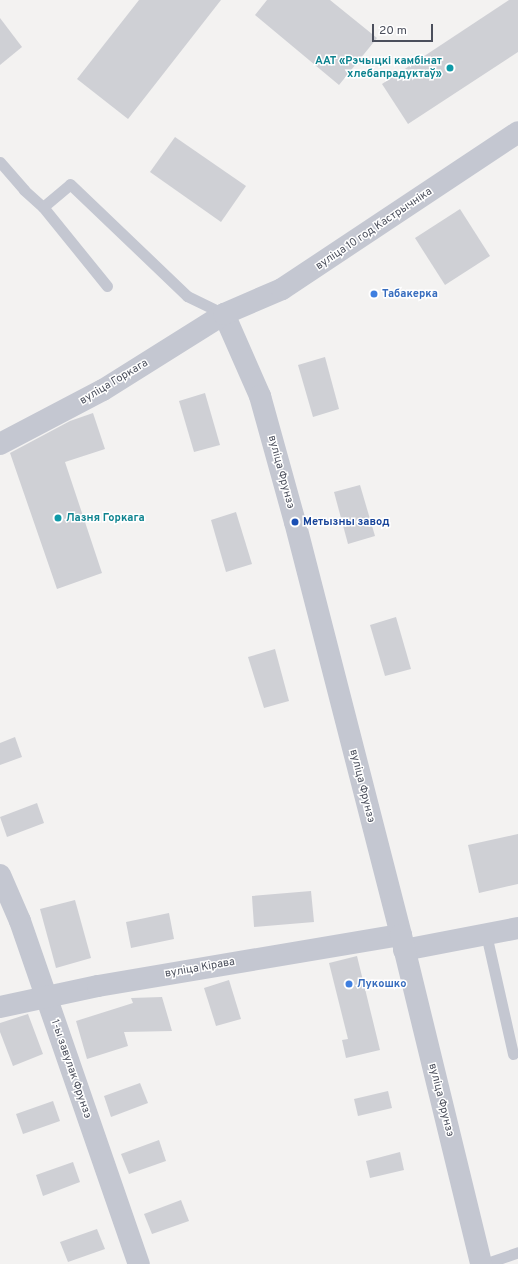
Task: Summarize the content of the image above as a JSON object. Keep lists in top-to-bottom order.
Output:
{
  "streets": {
    "street": [
      "вуліца 10 год Кастрычніка",
      "вуліца Горкага",
      "вуліца Фрунзэ",
      "вуліца Кірава",
      "1-ы завулак Фрунзэ"
    ]
  },
  "crossings": [
    ["вуліца 10 год Кастрычніка", "вуліца Горкага"],
    ["вуліца 10 год Кастрычніка", "вуліца Фрунзэ"],
    ["вуліца Горкага", "вуліца Фрунзэ"],
    ["вуліца Фрунзэ", "вуліца Кірава"],
    ["вуліца Кірава", "1-ы завулак Фрунзэ"]
  ],
  "places": [
    "ААТ «Рэчыцкі камбінат хлебапрадуктаў»",
    "Табакерка",
    "Лазня Горкага",
    "Метызны завод",
    "Лукошко"
  ],
  "scale_bar": "20 m"
}
